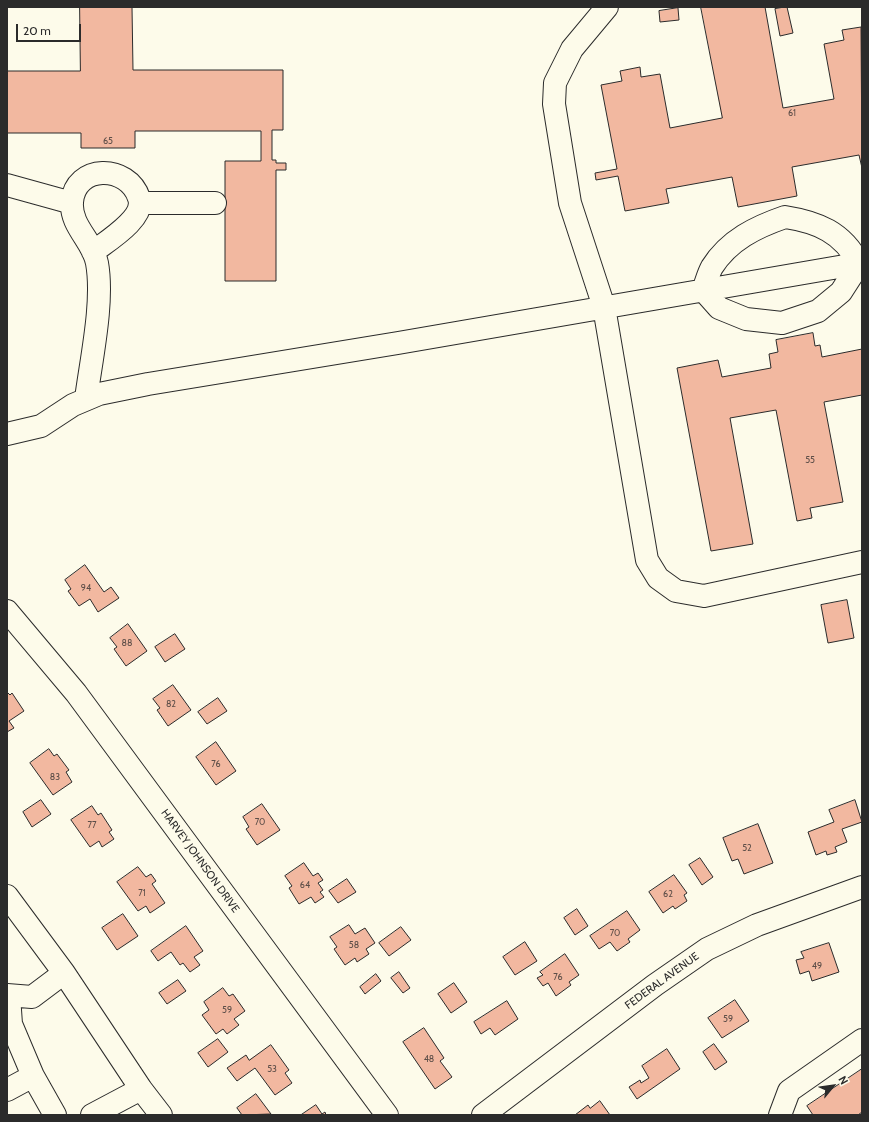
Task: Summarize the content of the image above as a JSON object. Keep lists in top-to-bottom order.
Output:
{
  "streets": {
    "street": ["HARVEY JOHNSON DRIVE", "FEDERAL AVENUE"]
  },
  "house_numbers": [
    "61",
    "65",
    "55",
    "94",
    "88",
    "82",
    "76",
    "83",
    "70",
    "77",
    "52",
    "64",
    "71",
    "62",
    "70",
    "58",
    "49",
    "76",
    "59",
    "59",
    "48",
    "53"
  ],
  "scale_bar": "20 m",
  "north": "top right"
}
